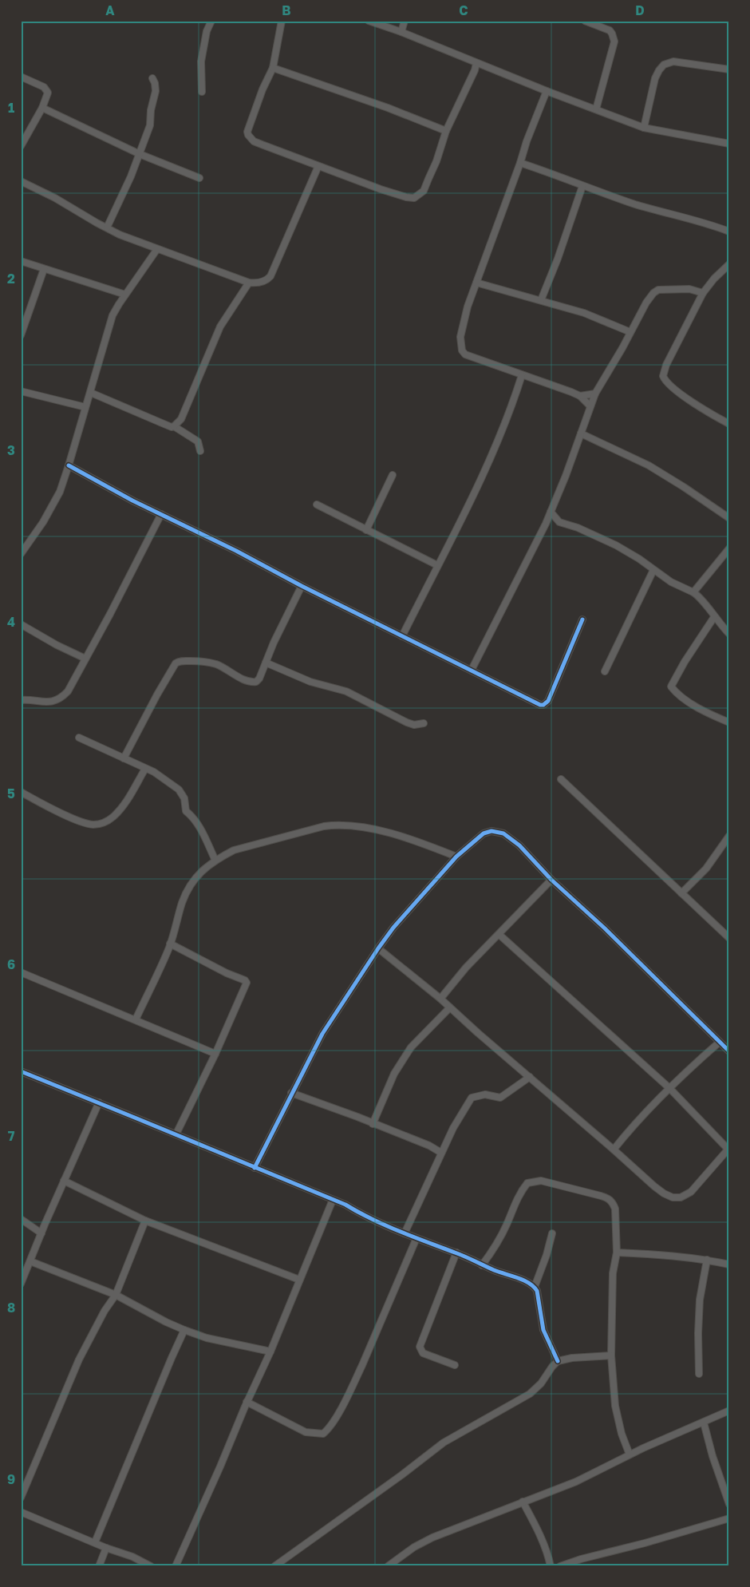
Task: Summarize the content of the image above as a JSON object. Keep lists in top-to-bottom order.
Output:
{
  "grid": {
    "columns": [
      "A",
      "B",
      "C",
      "D"
    ],
    "rows": [
      "1",
      "2",
      "3",
      "4",
      "5",
      "6",
      "7",
      "8",
      "9"
    ]
  }
}
